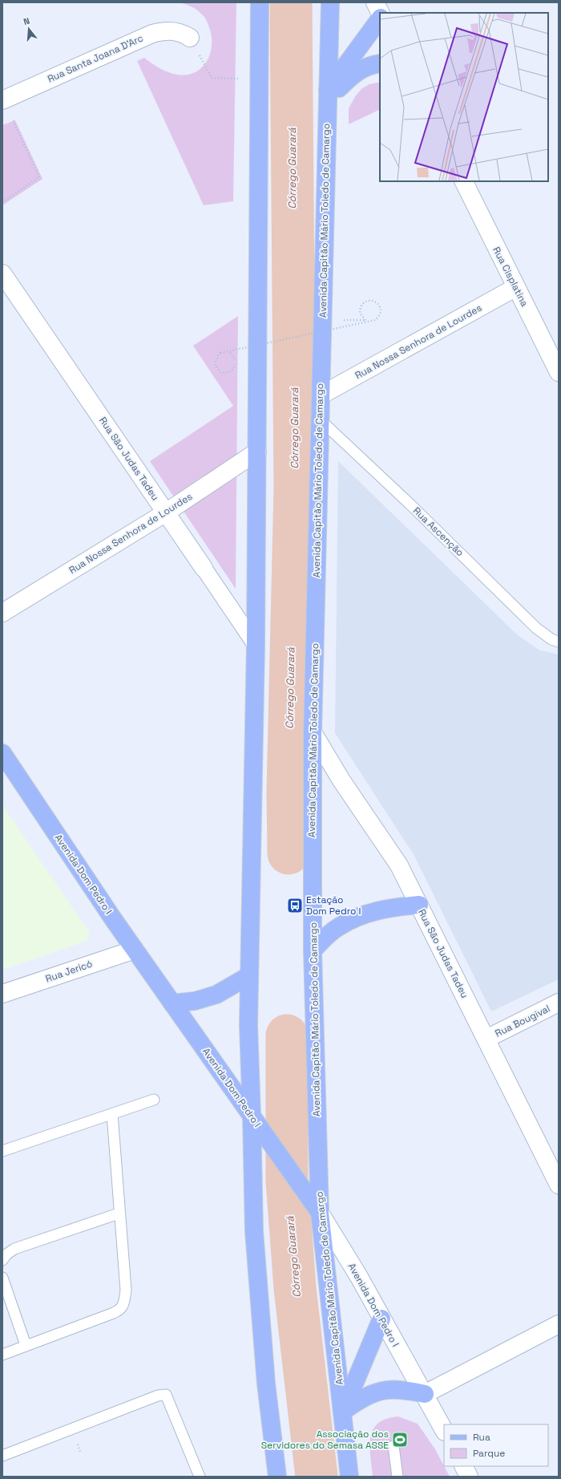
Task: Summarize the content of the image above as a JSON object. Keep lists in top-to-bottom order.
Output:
{
  "streets": {
    "main road": ["Avenida Capitão Mário Toledo de Camargo", "Avenida Dom Pedro I"],
    "street": [
      "Rua Santa Joana D'Arc",
      "Rua Cisplatina",
      "Rua Nossa Senhora de Lourdes",
      "Rua São Judas Tadeu",
      "Rua Jericó",
      "Rua Bougival"
    ],
    "lane": ["Rua Ascenção"]
  },
  "crossings": [
    ["Avenida Capitão Mário Toledo de Camargo", "Rua Nossa Senhora de Lourdes"],
    ["Avenida Capitão Mário Toledo de Camargo", "Rua São Judas Tadeu"],
    ["Avenida Capitão Mário Toledo de Camargo", "Rua Ascenção"],
    ["Avenida Capitão Mário Toledo de Camargo", "Avenida Dom Pedro I"],
    ["Rua Cisplatina", "Rua Nossa Senhora de Lourdes"],
    ["Rua Nossa Senhora de Lourdes", "Rua São Judas Tadeu"],
    ["Rua São Judas Tadeu", "Rua Bougival"],
    ["Avenida Dom Pedro I", "Rua Jericó"]
  ],
  "water": ["Córrego Guarará"],
  "places": {
    "bus stop": ["Estação Dom Pedro I"],
    "sports": ["Associação dos Servidores do Semasa ASSE"]
  },
  "legend": ["Rua", "Parque"],
  "north": "top"
}
